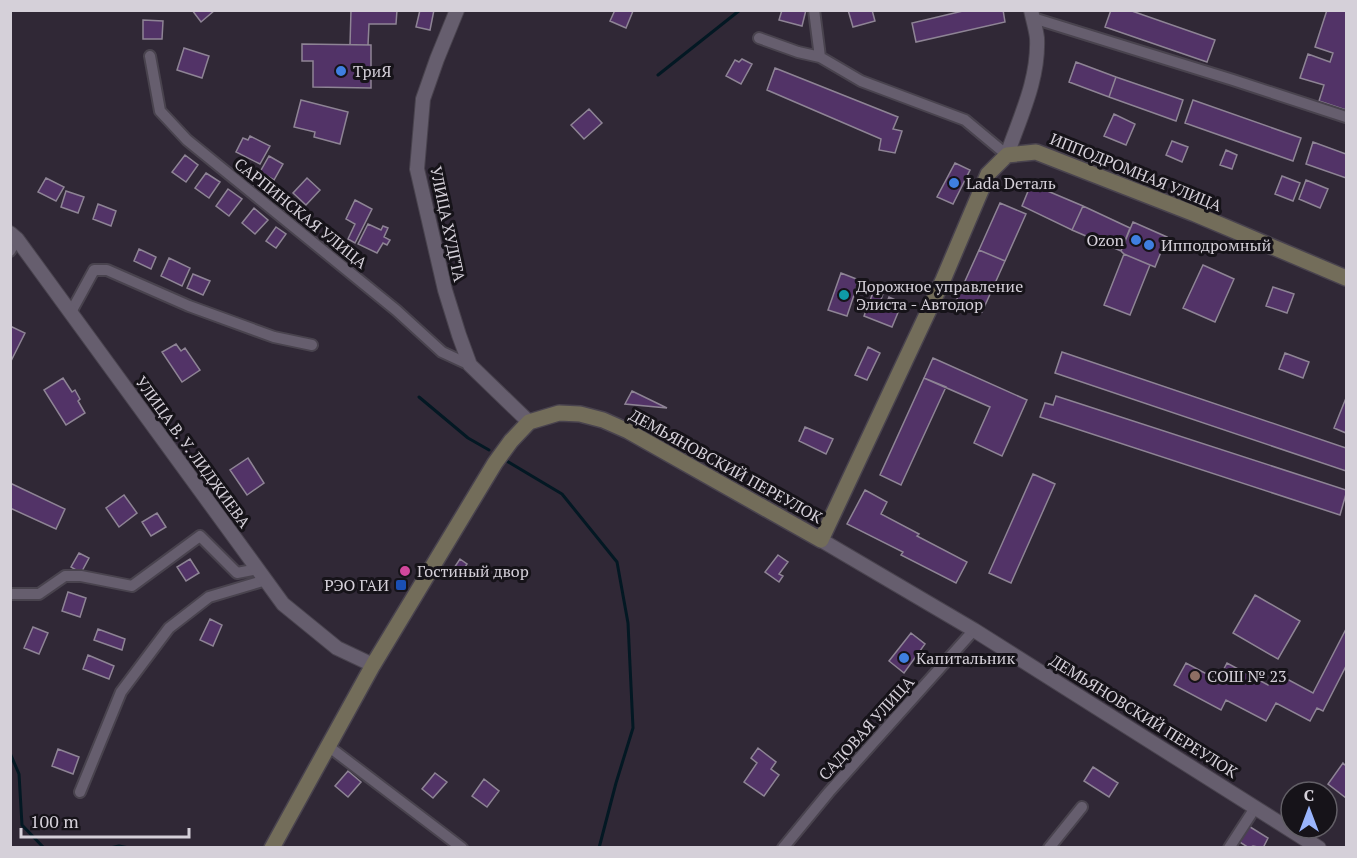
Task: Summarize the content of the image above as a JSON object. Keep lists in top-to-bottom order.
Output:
{
  "streets": {
    "main road": ["ИППОДРОМНАЯ УЛИЦА", "ДЕМЬЯНОВСКИЙ ПЕРЕУЛОК"],
    "street": [
      "САРПИНСКАЯ УЛИЦА",
      "УЛИЦА ХУДГТА",
      "УЛИЦА В. У. ЛИДЖИЕВА",
      "САДОВАЯ УЛИЦА"
    ]
  },
  "crossings": [
    ["САРПИНСКАЯ УЛИЦА", "УЛИЦА ХУДГТА"],
    ["УЛИЦА ХУДГТА", "ДЕМЬЯНОВСКИЙ ПЕРЕУЛОК"],
    ["ДЕМЬЯНОВСКИЙ ПЕРЕУЛОК", "САДОВАЯ УЛИЦА"]
  ],
  "places": {
    "other": [
      "ТриЯ",
      "Lada Dеталь",
      "Ozon",
      "Ипподромный",
      "Дорожное управление Элиста - Автодор",
      "Гостиный двор",
      "Капитальник",
      "СОШ № 23"
    ],
    "transit": ["РЭО ГАИ"]
  },
  "scale_bar": "100 m",
  "north": "top"
}
